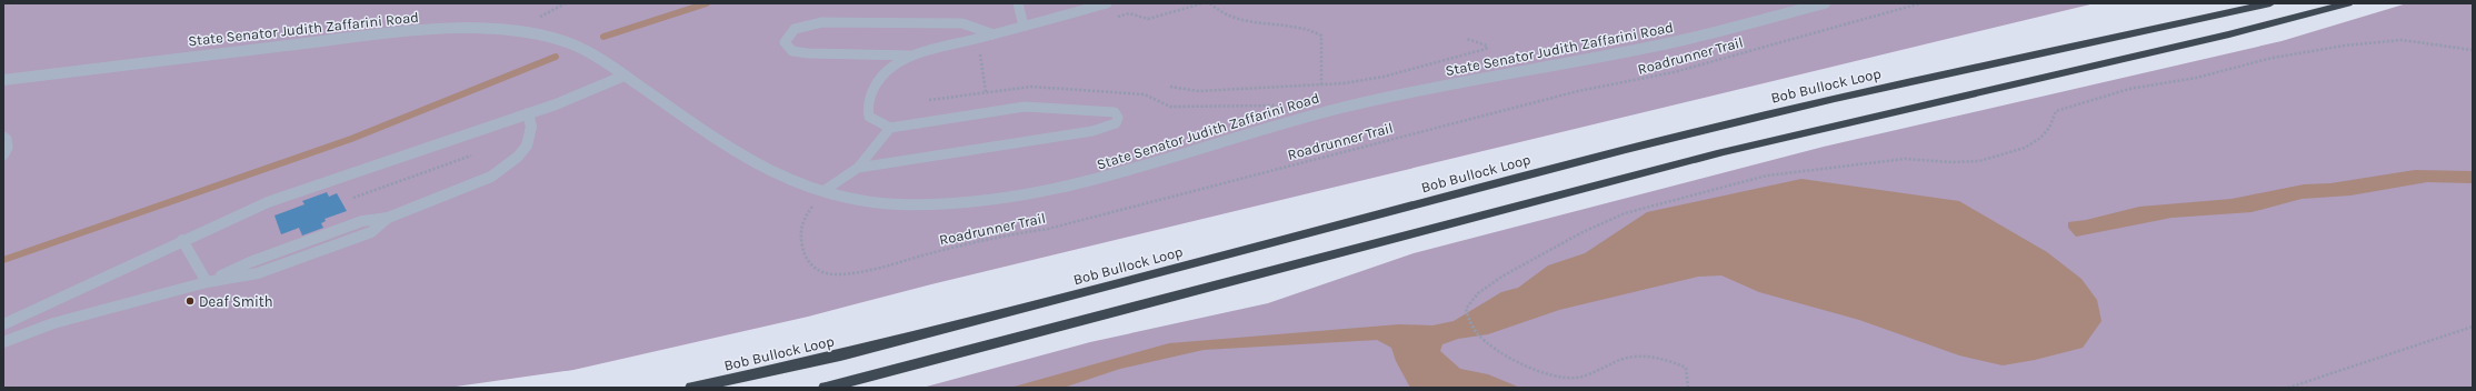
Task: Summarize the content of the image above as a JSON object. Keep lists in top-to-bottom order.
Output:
{
  "streets": {
    "highway": ["Bob Bullock Loop"],
    "street": ["State Senator Judith Zaffarini Road"],
    "path": ["Roadrunner Trail"]
  },
  "places": ["Deaf Smith"]
}
